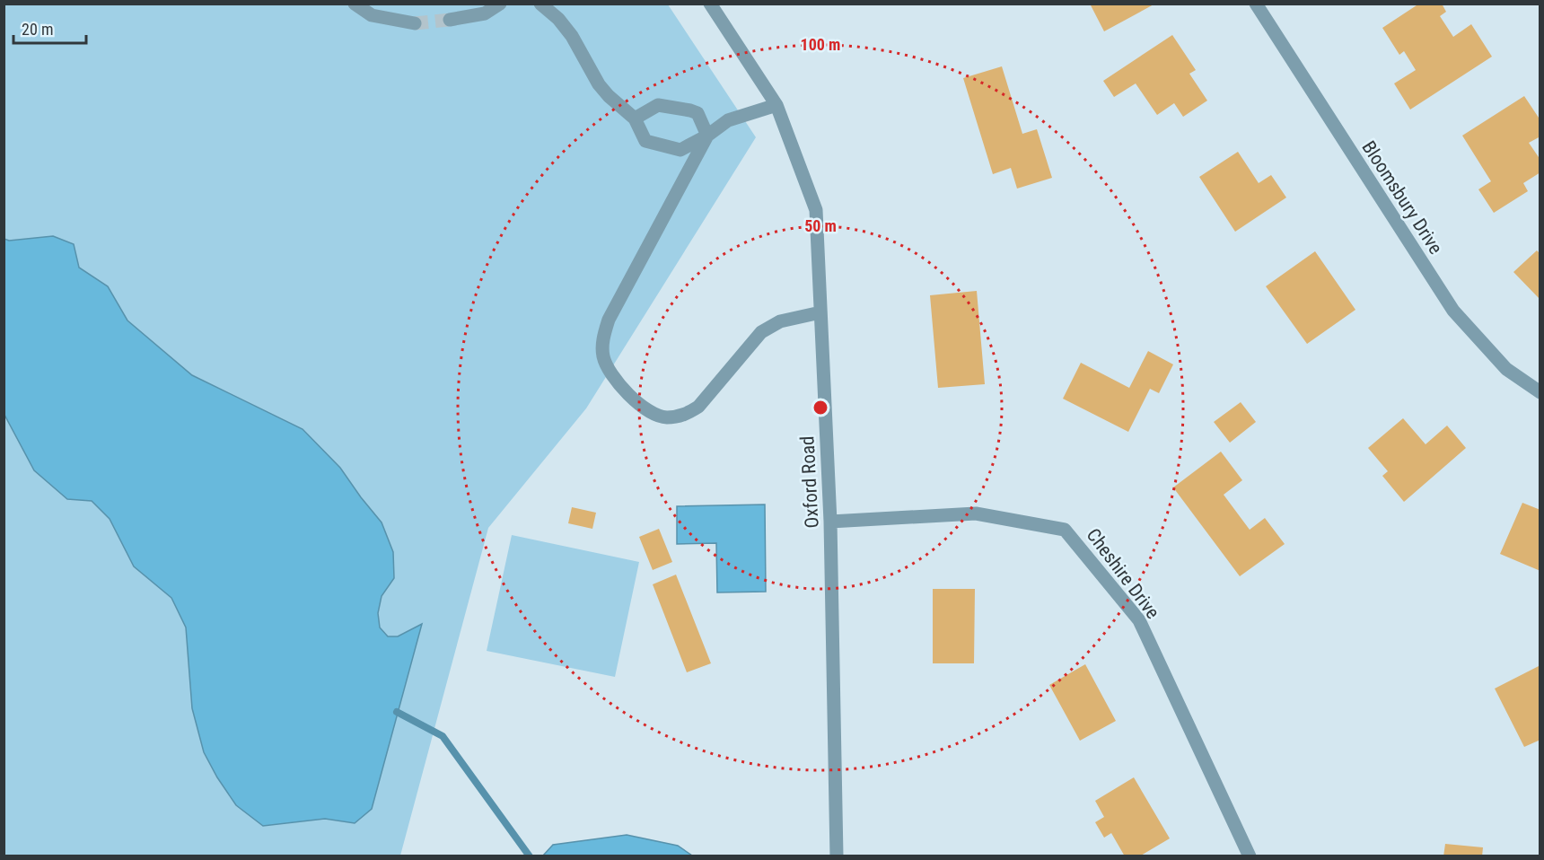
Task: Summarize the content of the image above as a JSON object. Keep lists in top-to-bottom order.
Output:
{
  "streets": {
    "street": ["Bloomsbury Drive", "Oxford Road", "Cheshire Drive"]
  },
  "crossings": [
    ["Oxford Road", "Cheshire Drive"]
  ],
  "scale_bar": "20 m",
  "rings": ["100 m", "50 m"]
}
